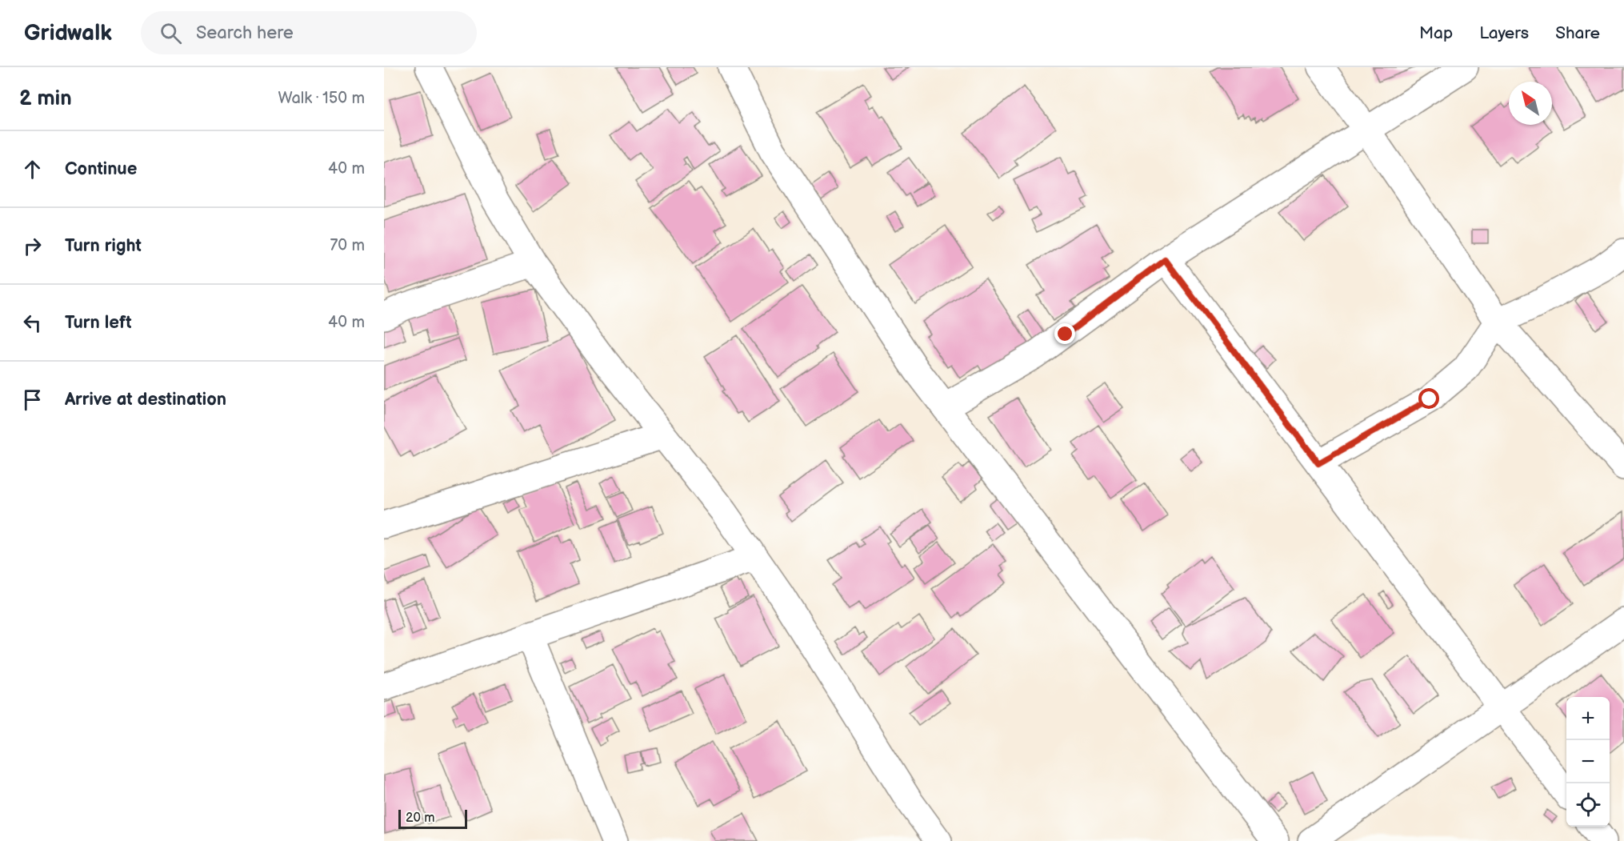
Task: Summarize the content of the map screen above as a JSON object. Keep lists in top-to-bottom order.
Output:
{
  "scale_bar": "20 m",
  "north": "top left",
  "page": {
    "header": "Gridwalk",
    "search": "Search here",
    "nav": ["Map", "Layers", "Share"],
    "heading": ["2 min", "Walk · 150 m"],
    "list": [
      ["Continue", "40 m"],
      ["Turn right", "70 m"],
      ["Turn left", "40 m"],
      "Arrive at destination"
    ],
    "map_buttons": ["+", "−"],
    "scale": "20 m"
  }
}
